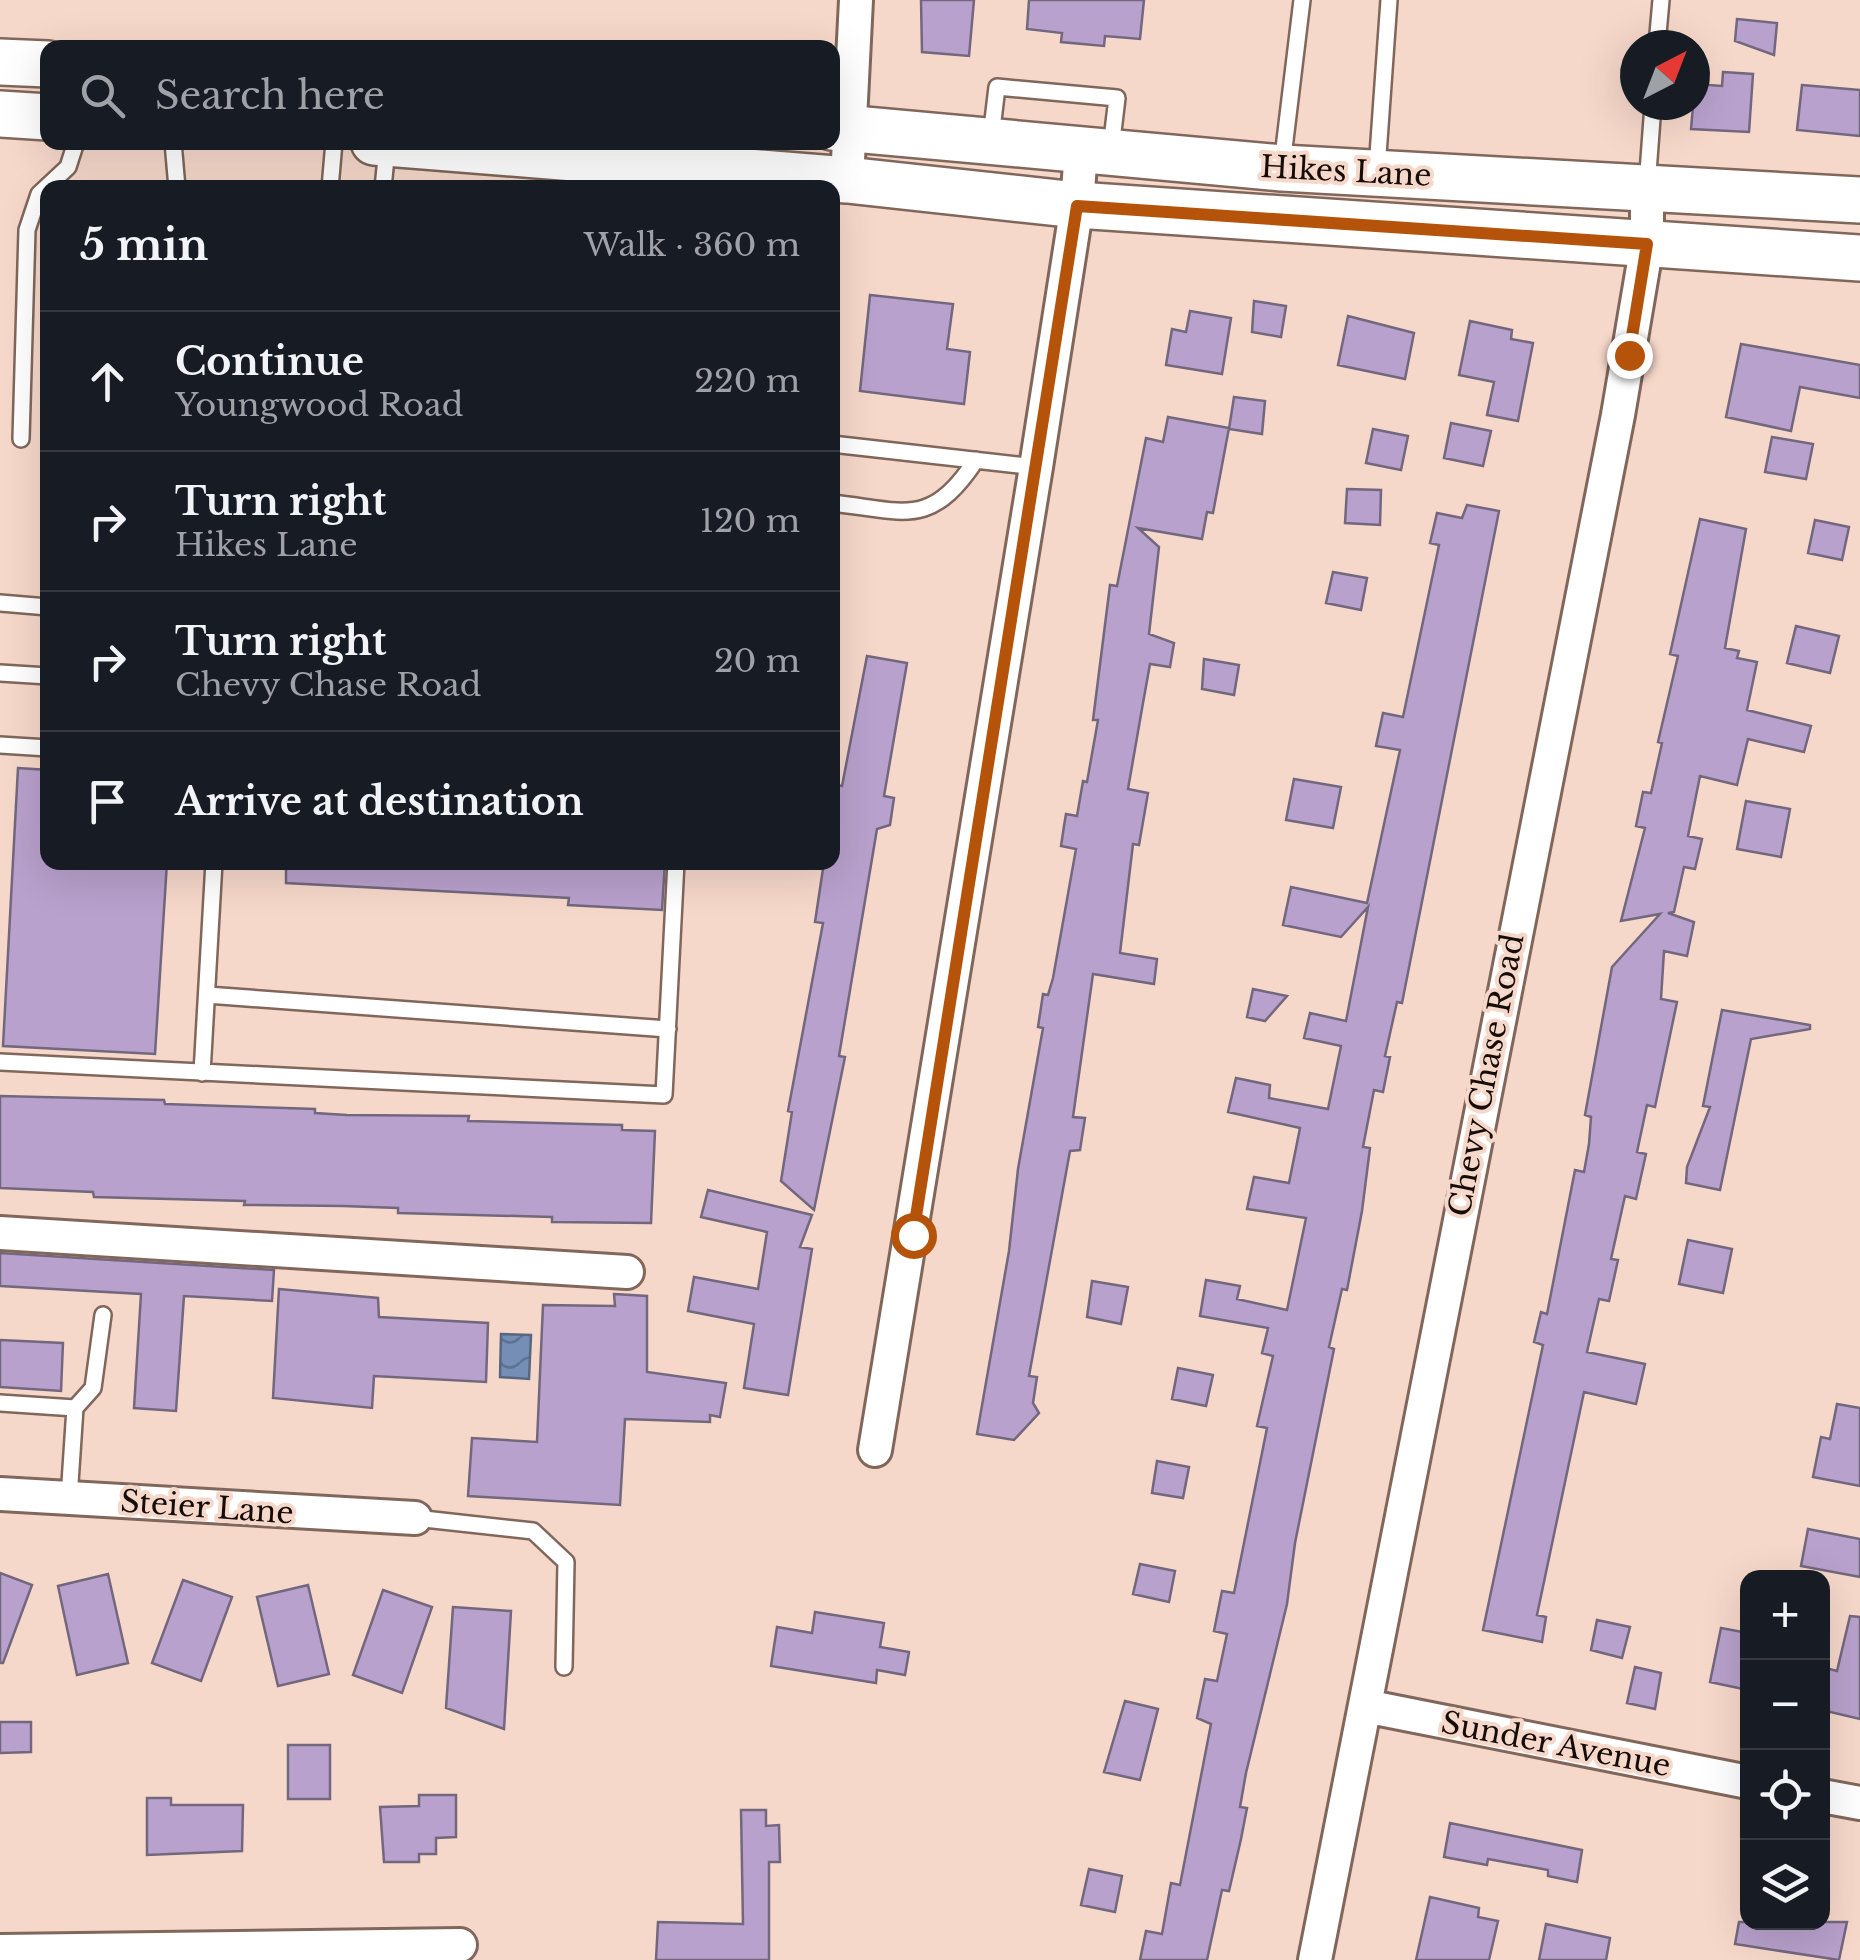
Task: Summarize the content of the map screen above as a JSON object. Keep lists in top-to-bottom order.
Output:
{
  "streets": {
    "main road": ["Hikes Lane"],
    "street": ["Chevy Chase Road", "Steier Lane", "Sunder Avenue"]
  },
  "crossings": [
    ["Hikes Lane", "Chevy Chase Road"],
    ["Chevy Chase Road", "Sunder Avenue"]
  ],
  "north": "top right",
  "page": {
    "search": "Search here",
    "heading": ["5 min", "Walk · 360 m"],
    "list": [
      ["Continue", "Youngwood Road", "220 m"],
      ["Turn right", "Hikes Lane", "120 m"],
      ["Turn right", "Chevy Chase Road", "20 m"],
      "Arrive at destination"
    ],
    "map_buttons": ["+", "−"]
  }
}
